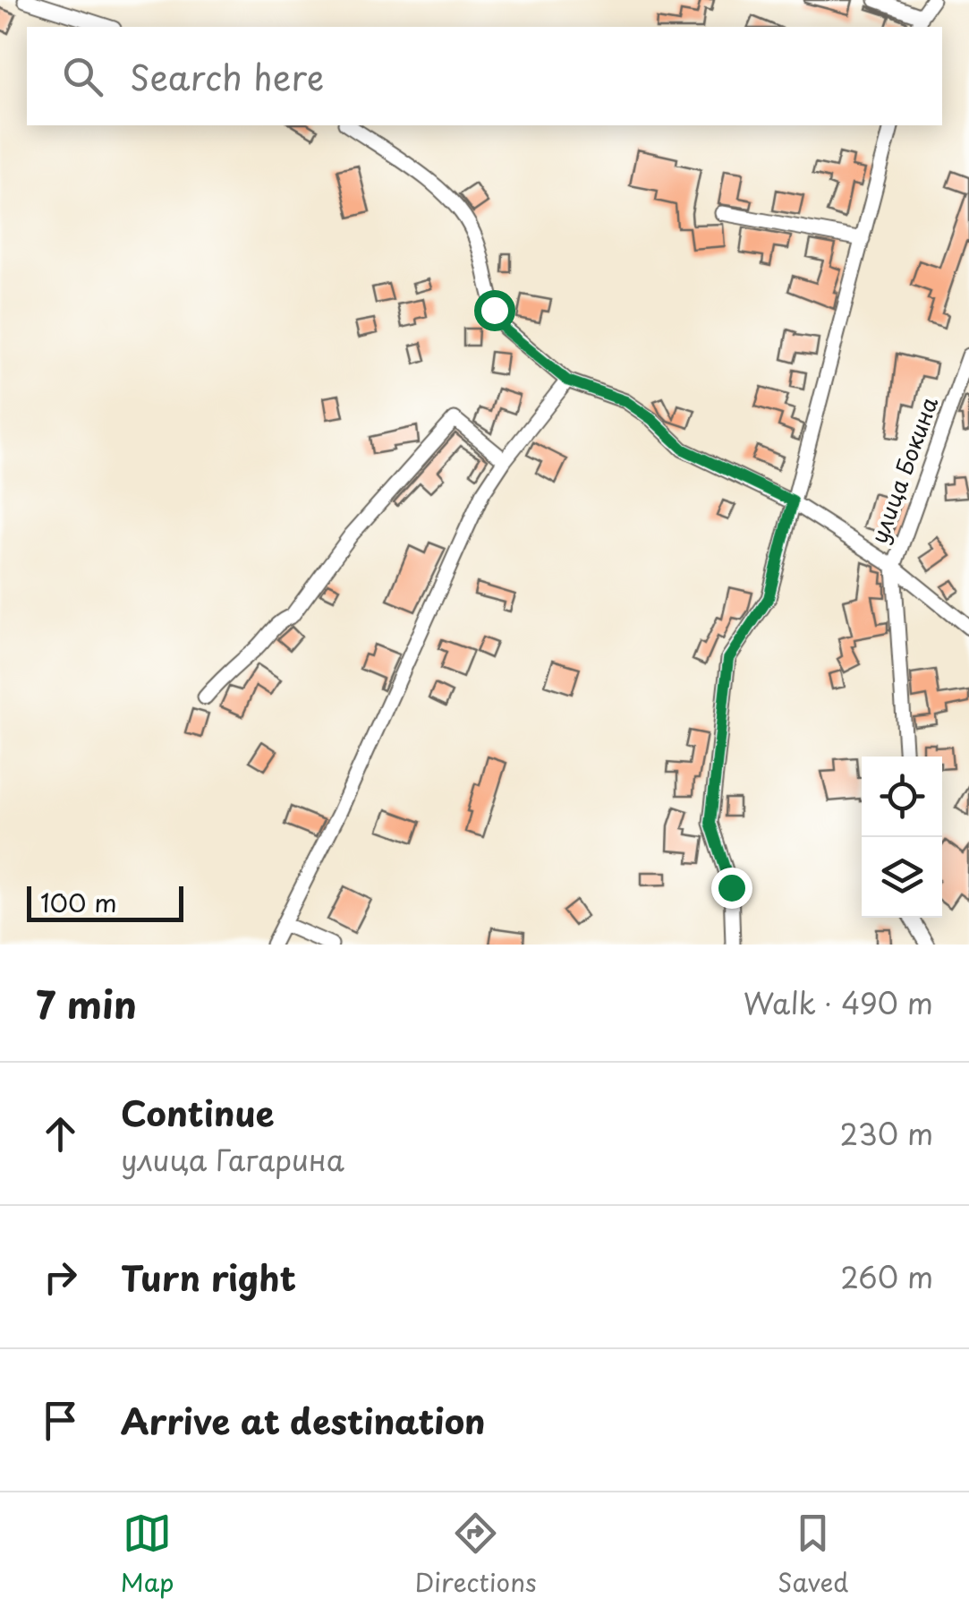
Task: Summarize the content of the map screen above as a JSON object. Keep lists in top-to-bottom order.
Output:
{
  "streets": {
    "street": ["улица Бокина"]
  },
  "scale_bar": "100 m",
  "page": {
    "search": "Search here",
    "scale": "100 m",
    "heading": ["7 min", "Walk · 490 m"],
    "list": [
      ["Continue", "улица Гагарина", "230 m"],
      ["Turn right", "260 m"],
      "Arrive at destination"
    ],
    "nav": ["Map", "Directions", "Saved"]
  }
}
